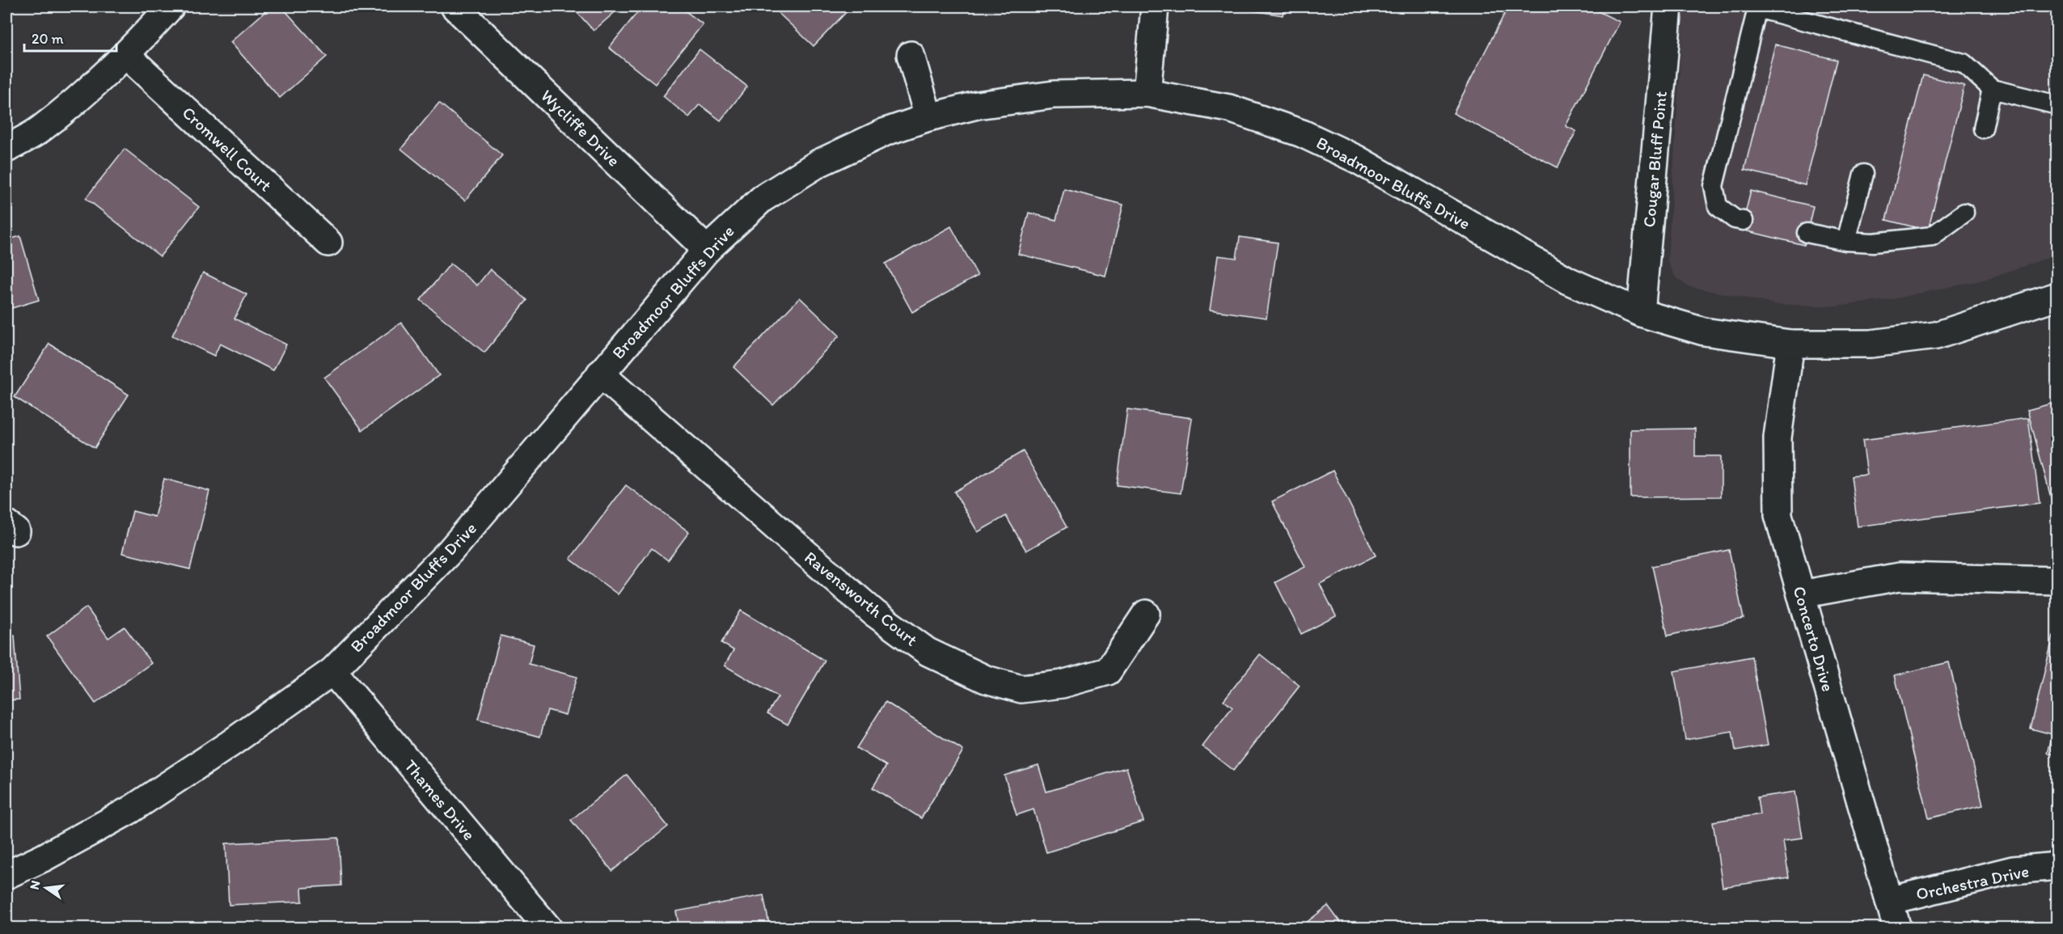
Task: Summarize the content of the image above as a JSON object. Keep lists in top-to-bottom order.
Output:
{
  "streets": {
    "street": [
      "Wycliffe Drive",
      "Cromwell Court",
      "Cougar Bluff Point",
      "Broadmoor Bluffs Drive",
      "Ravensworth Court",
      "Concerto Drive",
      "Thames Drive",
      "Orchestra Drive"
    ]
  },
  "crossings": [
    ["Wycliffe Drive", "Broadmoor Bluffs Drive"],
    ["Cougar Bluff Point", "Broadmoor Bluffs Drive"],
    ["Broadmoor Bluffs Drive", "Ravensworth Court"],
    ["Broadmoor Bluffs Drive", "Concerto Drive"],
    ["Broadmoor Bluffs Drive", "Thames Drive"],
    ["Concerto Drive", "Orchestra Drive"]
  ],
  "scale_bar": "20 m",
  "north": "left"
}
